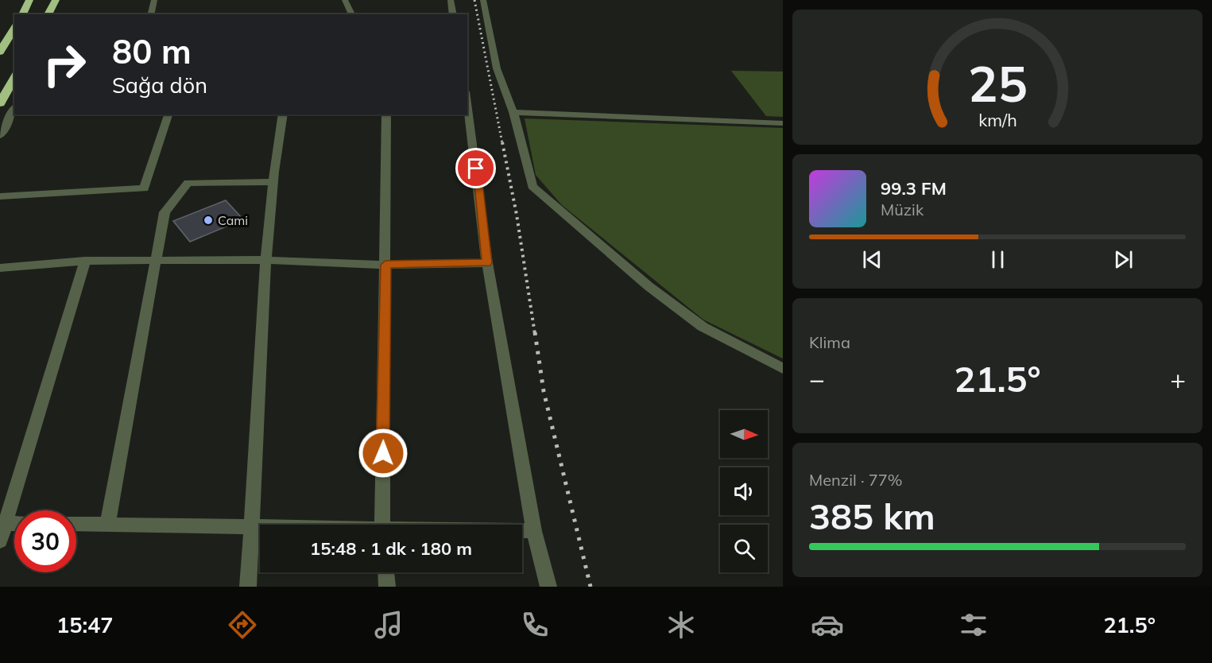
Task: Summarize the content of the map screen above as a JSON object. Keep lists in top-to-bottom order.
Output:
{
  "places": ["Cami"],
  "north": "right",
  "page": {
    "turn": ["80 m", "Sağa dön"],
    "song": ["99.3 FM", "Müzik"],
    "tile": [
      "Klima",
      ["Menzil · 77%", "385 km"]
    ],
    "heat": ["−", "21.5°", "+"],
    "limit": "30",
    "trip": "15:48 · 1 dk · 180 m",
    "tabs": ["15:47", "21.5°"],
    "gauge": ["25", "km/h"]
  }
}
